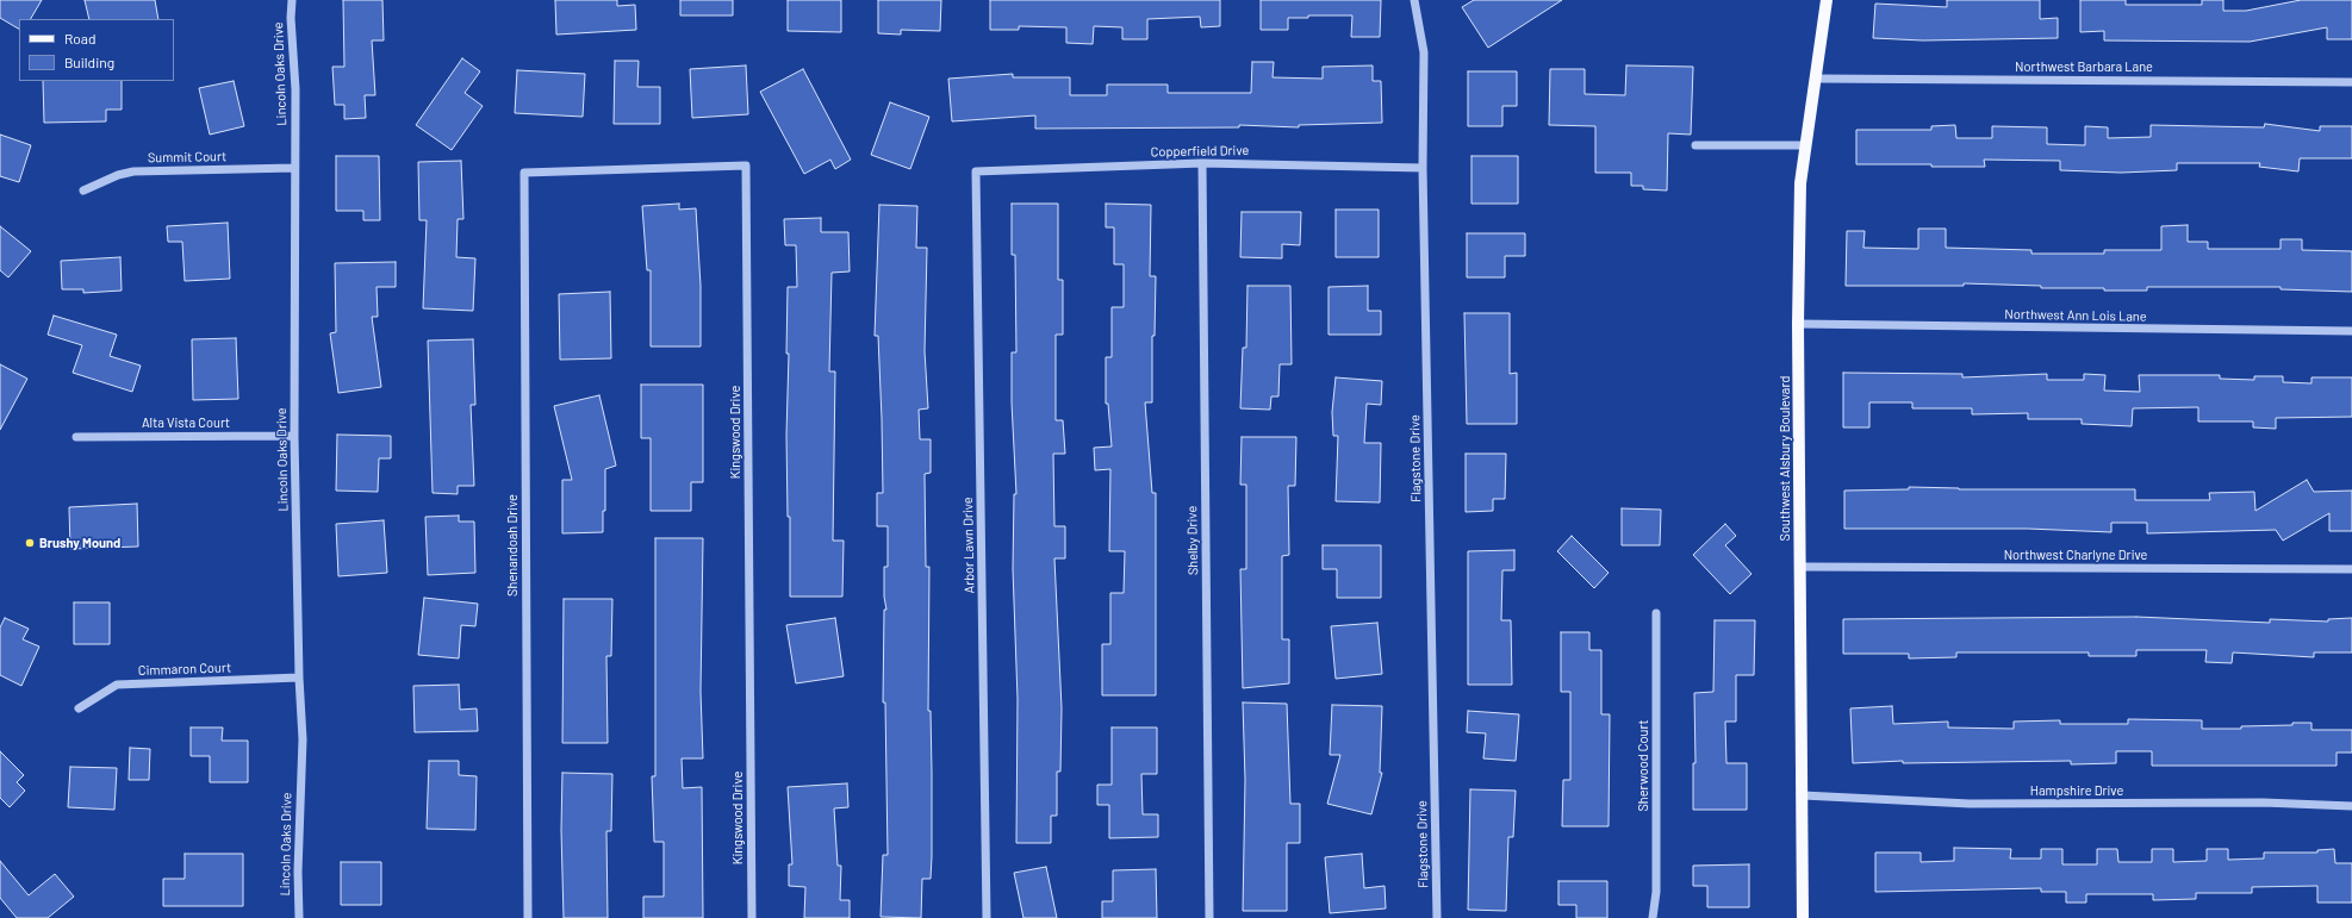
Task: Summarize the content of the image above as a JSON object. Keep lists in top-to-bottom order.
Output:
{
  "streets": {
    "main road": ["Southwest Alsbury Boulevard"],
    "street": [
      "Northwest Barbara Lane",
      "Lincoln Oaks Drive",
      "Copperfield Drive",
      "Summit Court",
      "Northwest Ann Lois Lane",
      "Alta Vista Court",
      "Kingswood Drive",
      "Flagstone Drive",
      "Shelby Drive",
      "Shenandoah Drive",
      "Arbor Lawn Drive",
      "Northwest Charlyne Drive",
      "Cimmaron Court",
      "Sherwood Court",
      "Hampshire Drive"
    ]
  },
  "crossings": [
    ["Northwest Barbara Lane", "Southwest Alsbury Boulevard"],
    ["Lincoln Oaks Drive", "Summit Court"],
    ["Lincoln Oaks Drive", "Alta Vista Court"],
    ["Lincoln Oaks Drive", "Cimmaron Court"],
    ["Copperfield Drive", "Flagstone Drive"],
    ["Copperfield Drive", "Shelby Drive"],
    ["Copperfield Drive", "Arbor Lawn Drive"],
    ["Northwest Ann Lois Lane", "Southwest Alsbury Boulevard"],
    ["Kingswood Drive", "Shenandoah Drive"],
    ["Southwest Alsbury Boulevard", "Northwest Charlyne Drive"],
    ["Southwest Alsbury Boulevard", "Hampshire Drive"]
  ],
  "places": ["Brushy Mound"],
  "legend": ["Road", "Building"]
}
